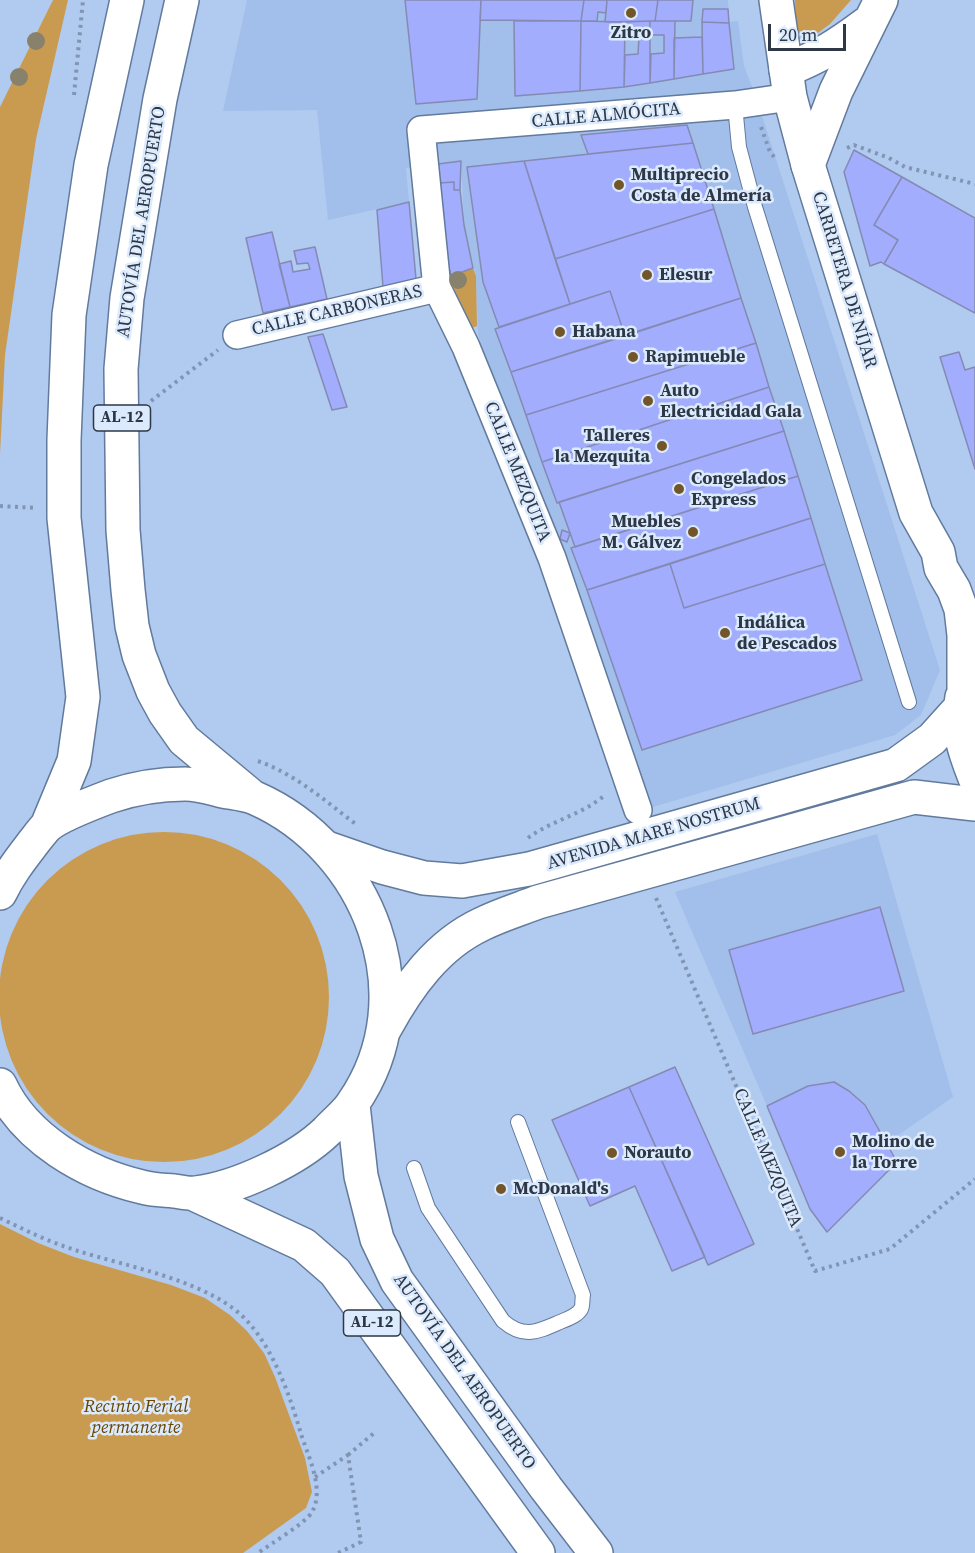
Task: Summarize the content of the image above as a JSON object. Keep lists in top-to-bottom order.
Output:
{
  "streets": {
    "main road": [
      "AUTOVÍA DEL AEROPUERTO",
      "CARRETERA DE NÍJAR",
      "AL-12",
      "AVENIDA MARE NOSTRUM"
    ],
    "street": ["CALLE ALMÓCITA", "CALLE CARBONERAS", "CALLE MEZQUITA"]
  },
  "crossings": [
    ["CALLE ALMÓCITA", "CARRETERA DE NÍJAR"],
    ["CALLE ALMÓCITA", "CALLE MEZQUITA"],
    ["AUTOVÍA DEL AEROPUERTO", "AL-12"],
    ["CARRETERA DE NÍJAR", "AVENIDA MARE NOSTRUM"],
    ["CALLE CARBONERAS", "CALLE MEZQUITA"],
    ["AL-12", "AVENIDA MARE NOSTRUM"],
    ["CALLE MEZQUITA", "AVENIDA MARE NOSTRUM"]
  ],
  "parks": ["Recinto Ferial permanente"],
  "places": [
    "Zitro",
    "Multiprecio Costa de Almería",
    "Elesur",
    "Habana",
    "Rapimueble",
    "Auto Electricidad Gala",
    "Talleres la Mezquita",
    "Congelados Express",
    "Muebles M. Gálvez",
    "Indálica de Pescados",
    "Molino de la Torre",
    "Norauto",
    "McDonald's"
  ],
  "scale_bar": "20 m"
}
